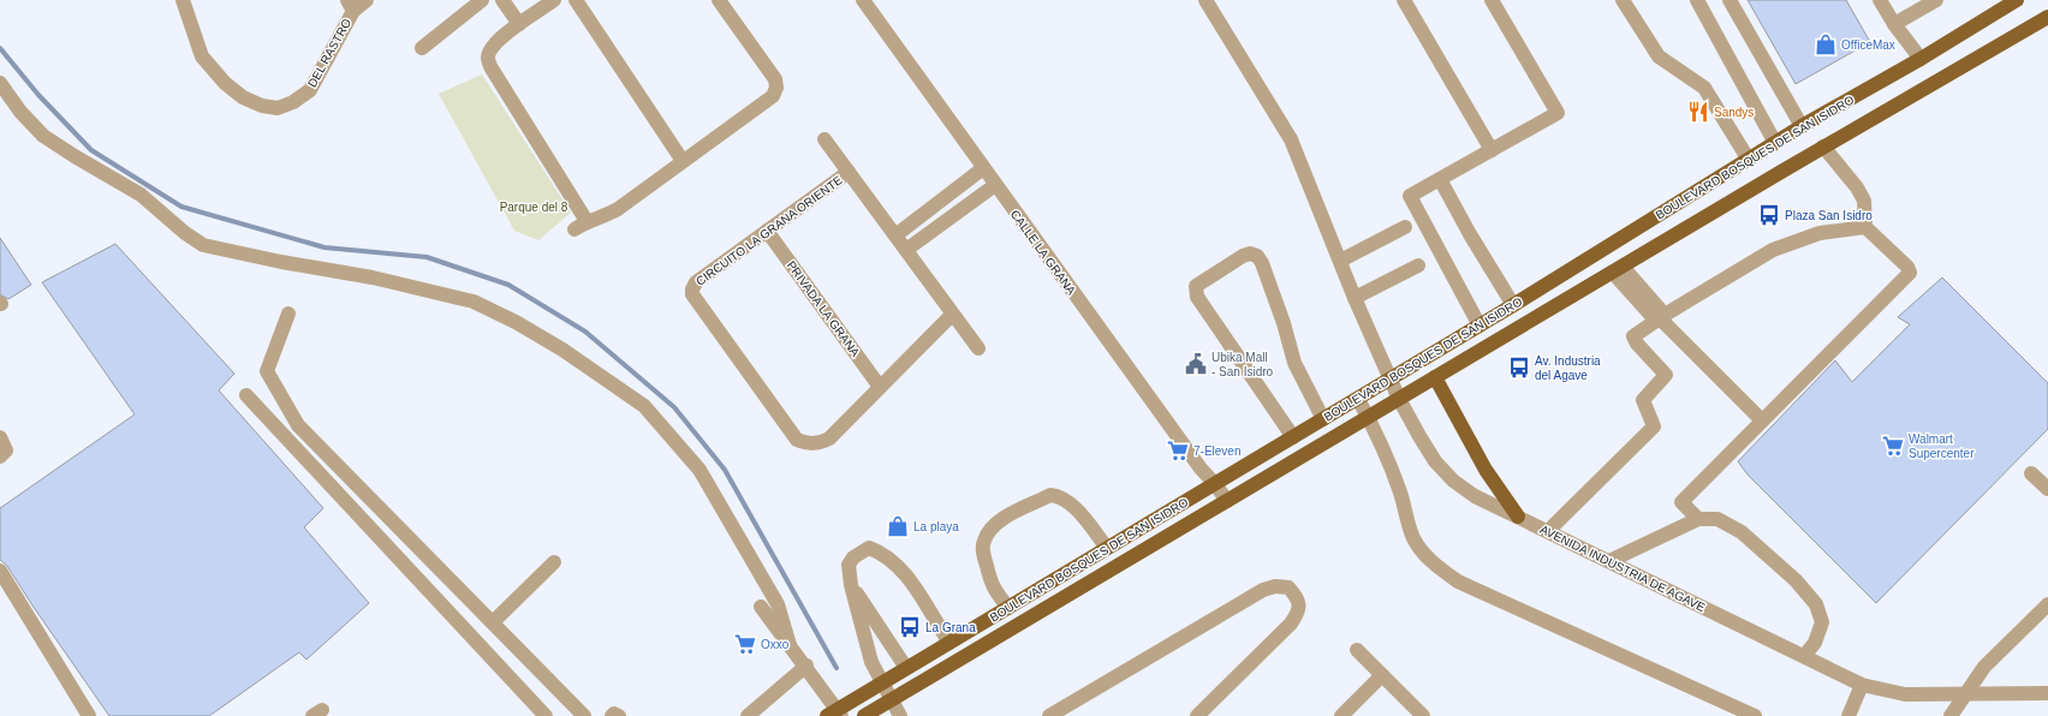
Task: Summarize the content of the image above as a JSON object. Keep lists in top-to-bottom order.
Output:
{
  "streets": {
    "main road": ["BOULEVARD BOSQUES DE SAN ISIDRO"],
    "street": [
      "DEL RASTRO",
      "CIRCUITO LA GRANA ORIENTE",
      "CALLE LA GRANA",
      "PRIVADA LA GRANA",
      "AVENIDA INDUSTRIA DE AGAVE"
    ]
  },
  "crossings": [
    ["BOULEVARD BOSQUES DE SAN ISIDRO", "CALLE LA GRANA"],
    ["BOULEVARD BOSQUES DE SAN ISIDRO", "AVENIDA INDUSTRIA DE AGAVE"],
    ["CIRCUITO LA GRANA ORIENTE", "PRIVADA LA GRANA"]
  ],
  "parks": ["Parque del 8"],
  "places": {
    "shop": ["OfficeMax", "La playa"],
    "restaurant": ["Sandys"],
    "bus stop": ["Plaza San Isidro", "Av. Industria del Agave", "La Grana"],
    "public building": ["Ubika Mall - San Isidro"],
    "supermarket": ["Walmart Supercenter", "7-Eleven", "Oxxo"]
  }
}
